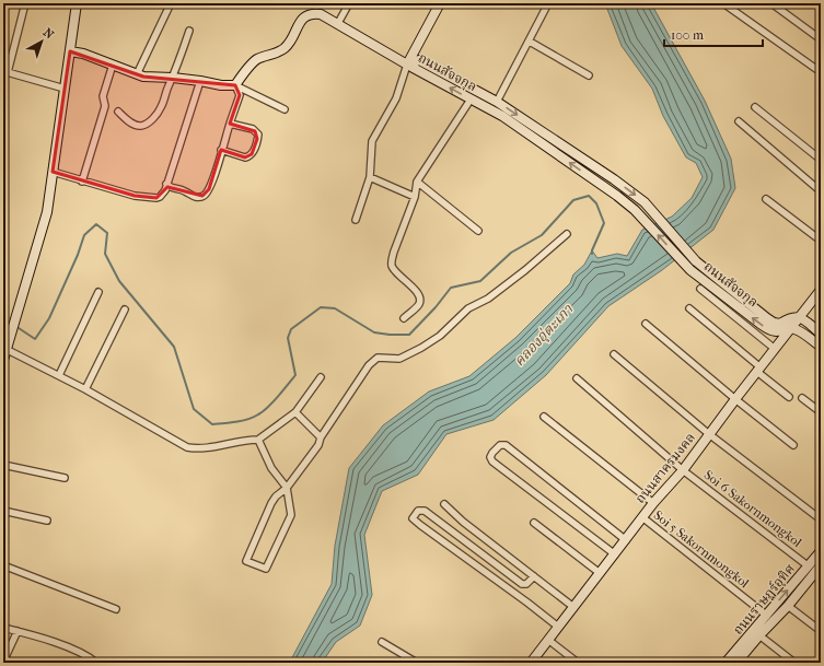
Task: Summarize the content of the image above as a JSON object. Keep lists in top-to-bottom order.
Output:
{
  "streets": {
    "street": [
      "ถนนสัจจกุล",
      "ถนนสาครมงคล",
      "Soi 6 Sakornmongkol",
      "Soi 5 Sakornmongkol",
      "ถนนราษฏร์อุทิศ"
    ]
  },
  "crossings": [
    ["ถนนสัจจกุล", "ถนนสาครมงคล"],
    ["ถนนสาครมงคล", "Soi 6 Sakornmongkol"],
    ["ถนนสาครมงคล", "Soi 5 Sakornmongkol"],
    ["Soi 6 Sakornmongkol", "ถนนราษฏร์อุทิศ"],
    ["Soi 5 Sakornmongkol", "ถนนราษฏร์อุทิศ"]
  ],
  "water": ["คลองอุ่ตะเภา"],
  "scale_bar": "100 m",
  "north": "top right"
}
